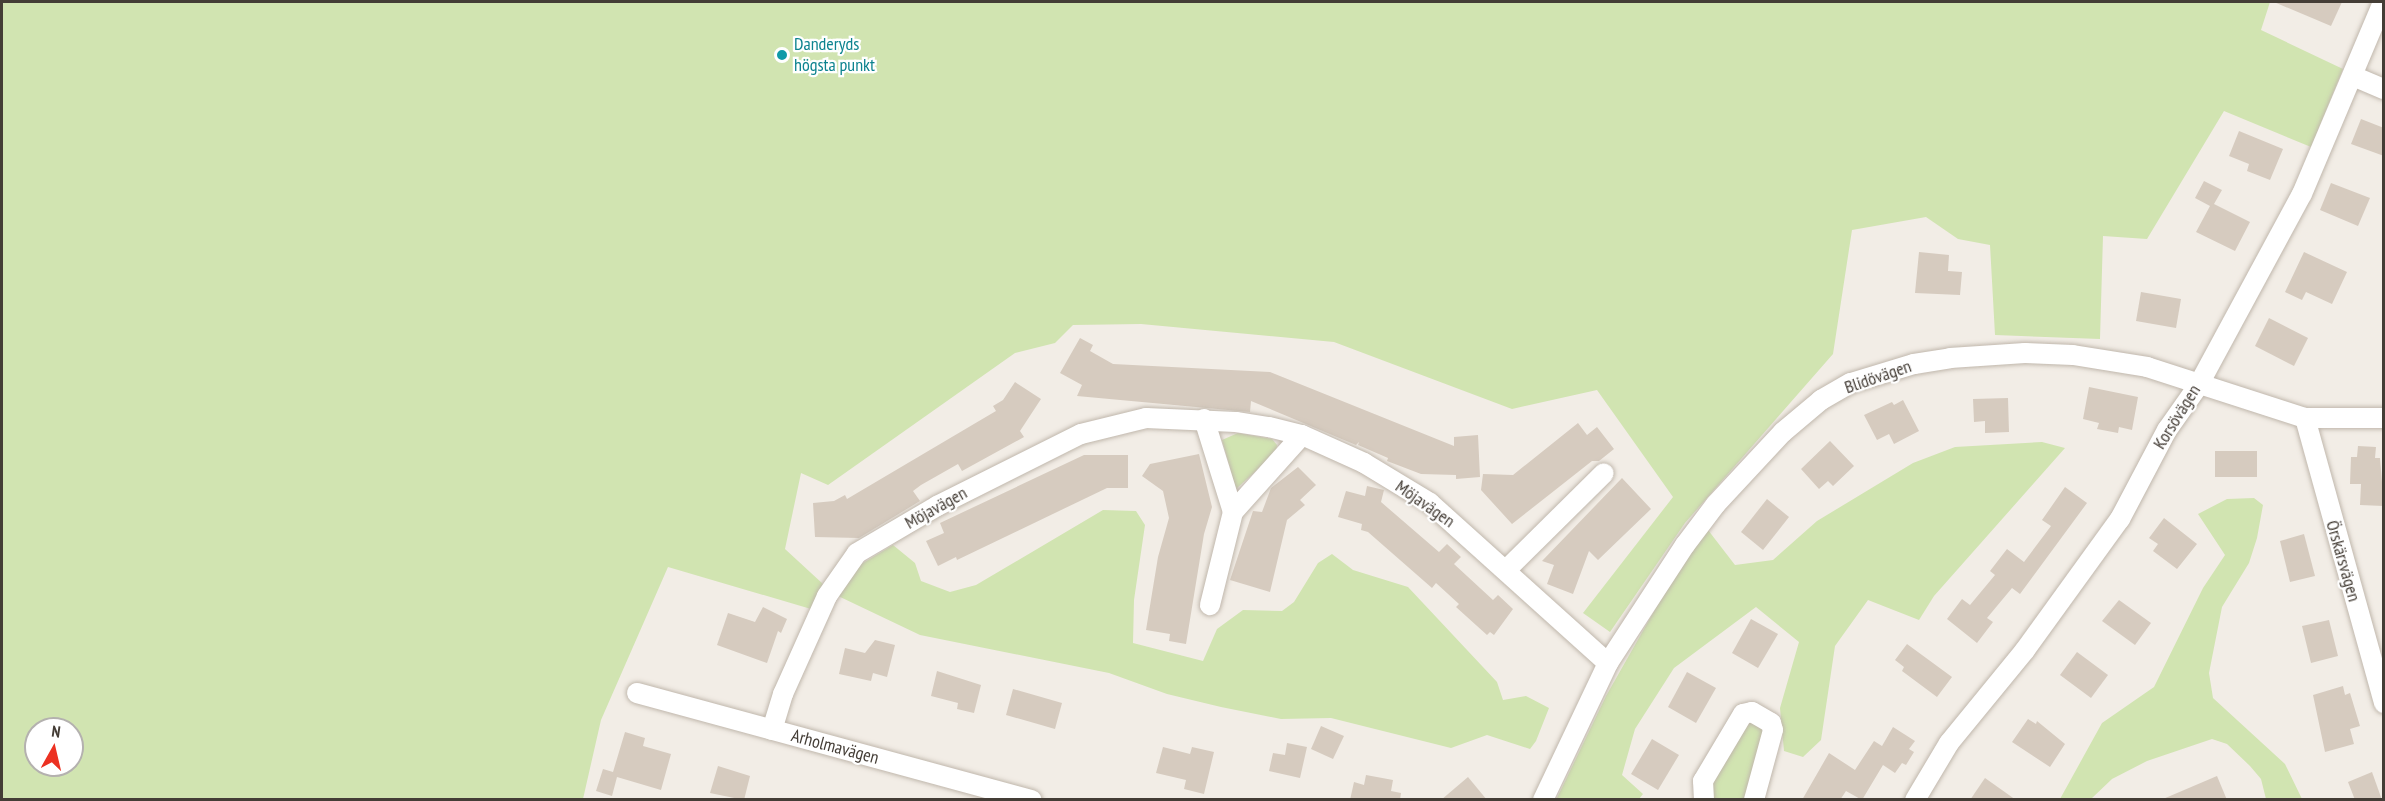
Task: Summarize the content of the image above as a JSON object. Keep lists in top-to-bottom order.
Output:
{
  "streets": {
    "street": [
      "Blidövägen",
      "Korsövägen",
      "Möjavägen",
      "Örskärsvägen",
      "Arholmavägen"
    ]
  },
  "crossings": [
    ["Blidövägen", "Korsövägen"],
    ["Blidövägen", "Möjavägen"],
    ["Blidövägen", "Örskärsvägen"],
    ["Möjavägen", "Arholmavägen"]
  ],
  "places": ["Danderyds högsta punkt"],
  "north": "top"
}
